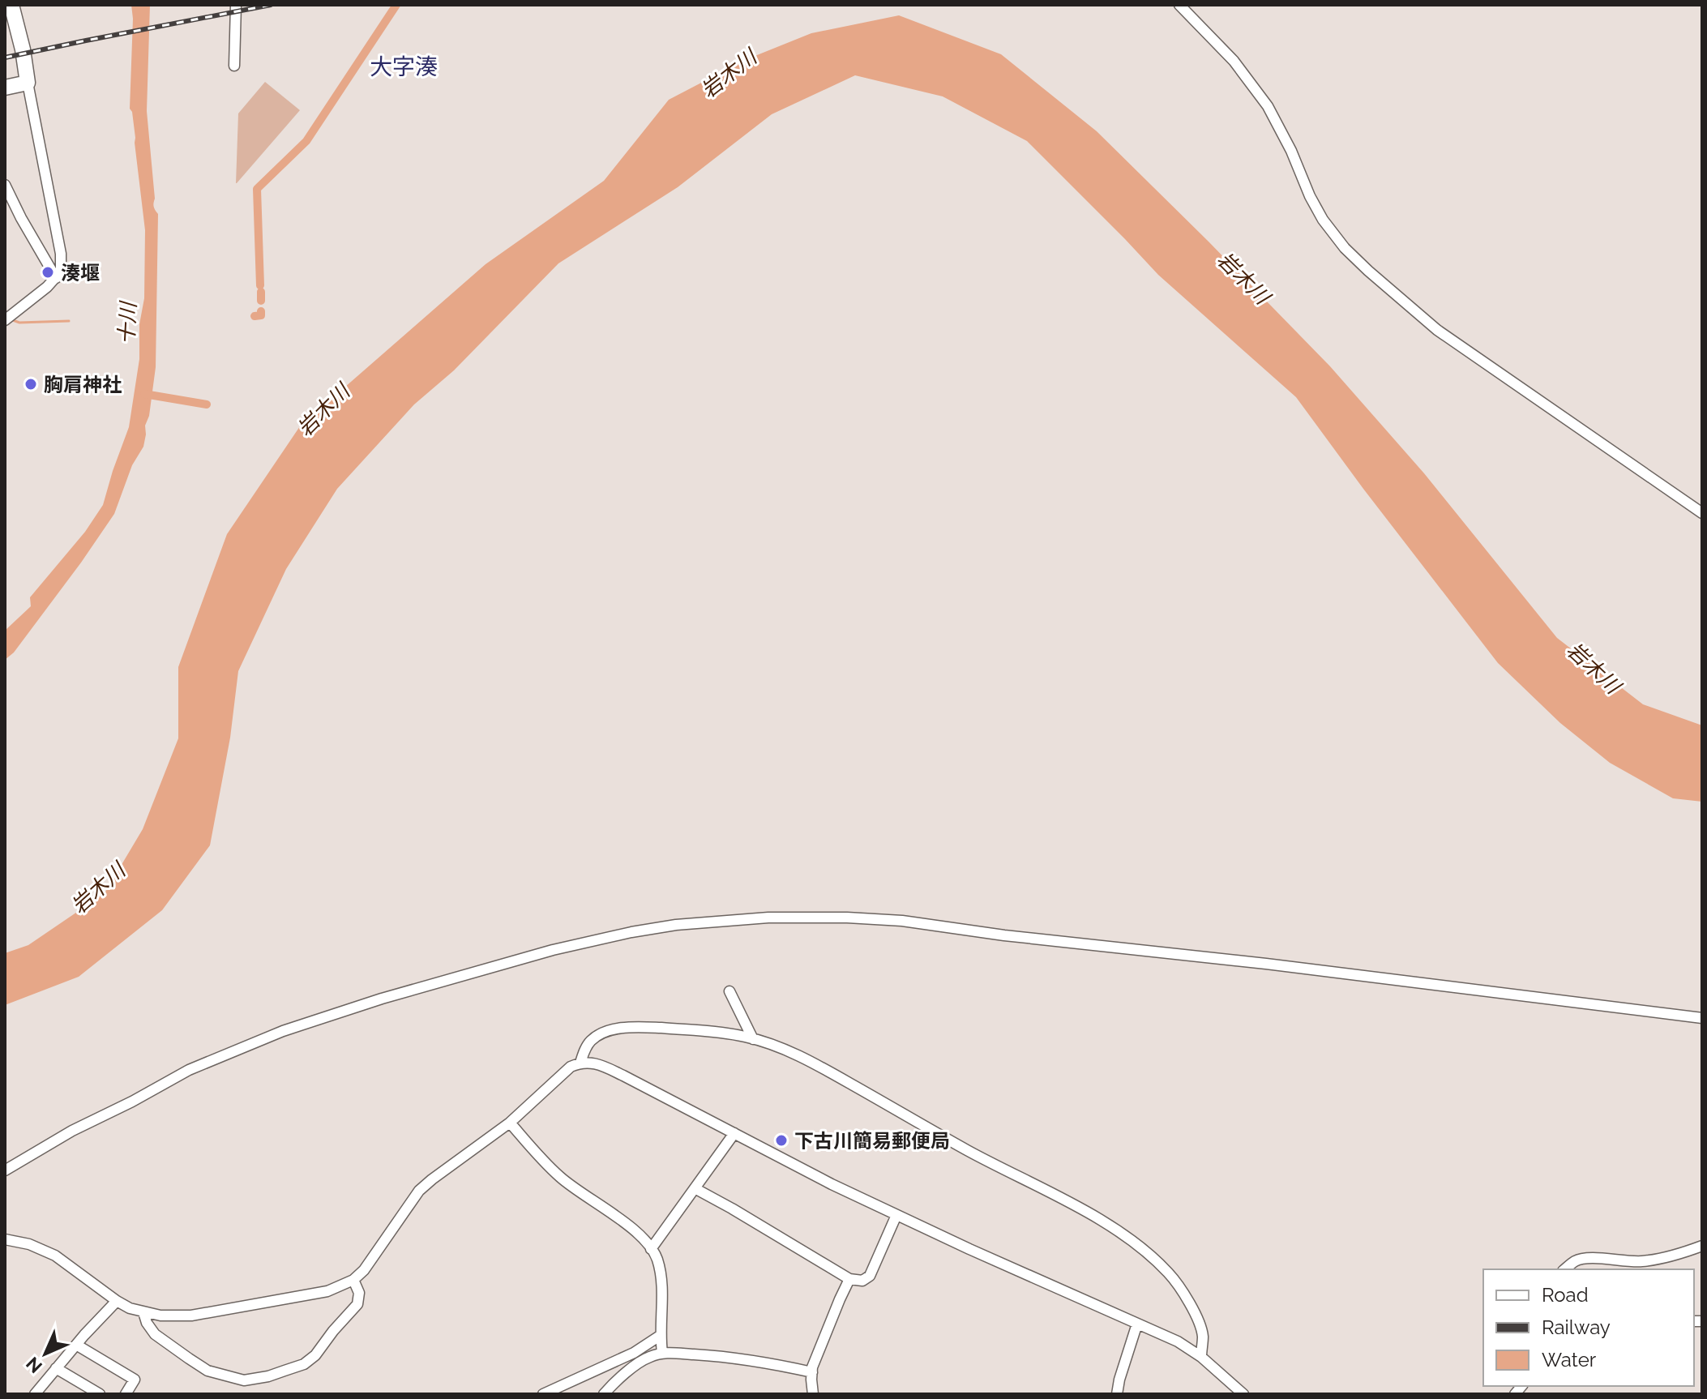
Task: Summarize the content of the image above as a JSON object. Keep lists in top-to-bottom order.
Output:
{
  "districts": ["大字湊"],
  "water": ["岩木川", "十川"],
  "places": ["湊堰", "胸肩神社", "下古川簡易郵便局"],
  "legend": ["Road", "Railway", "Water"],
  "north": "bottom left"
}
